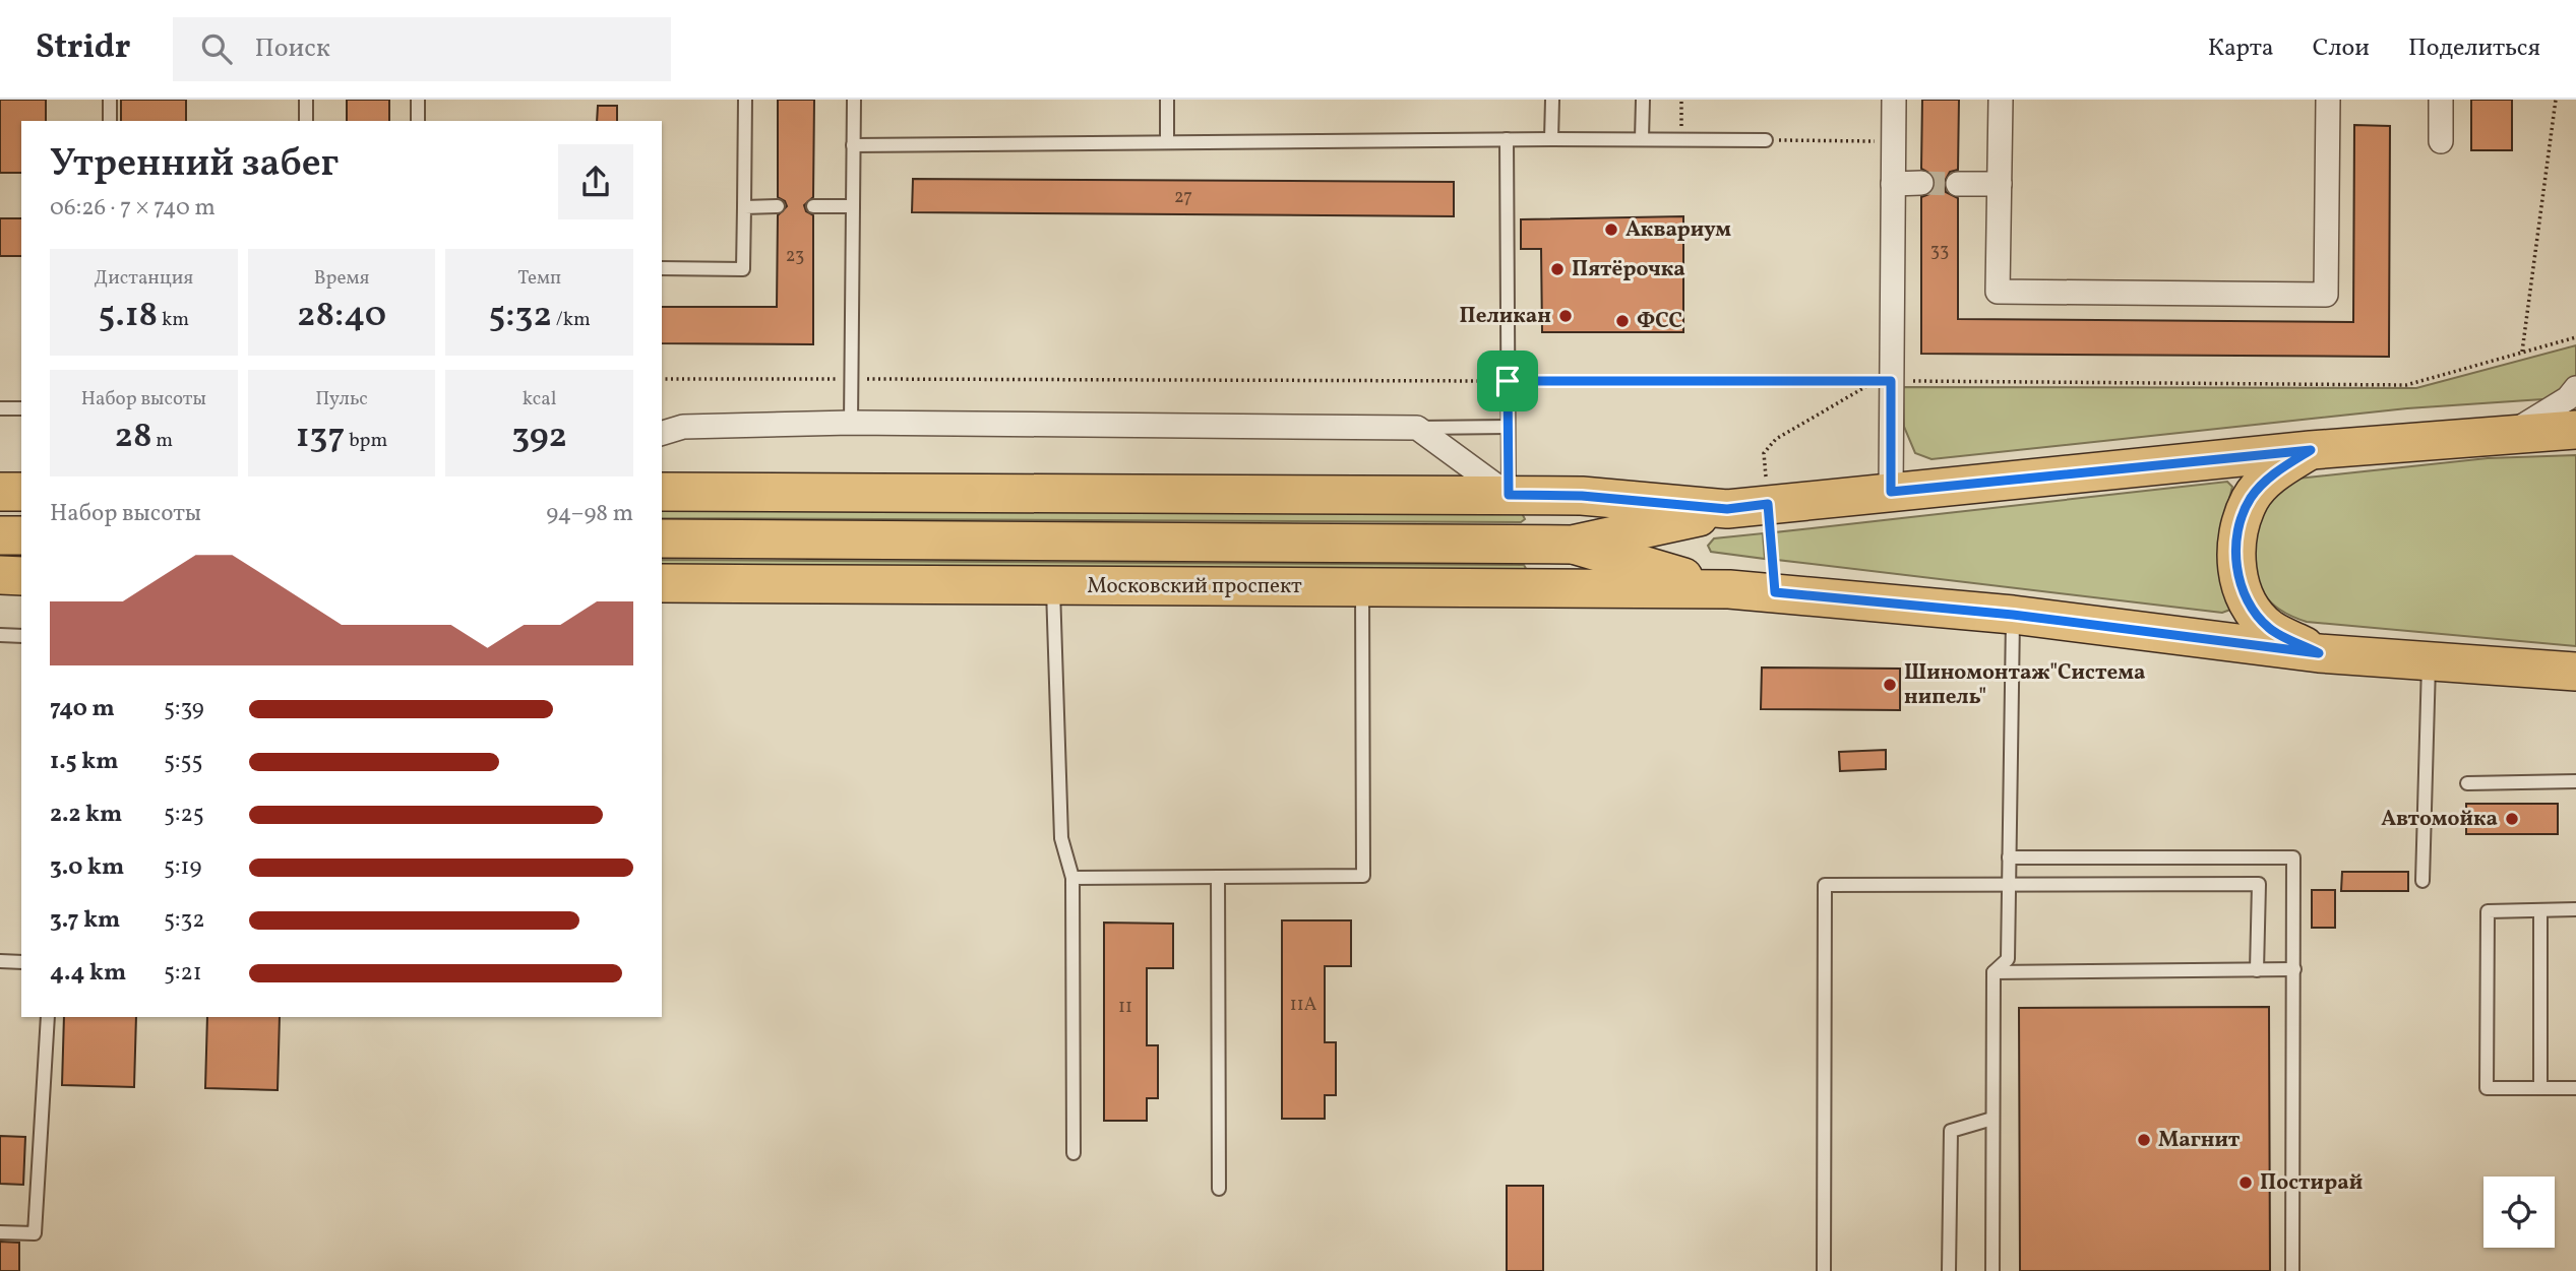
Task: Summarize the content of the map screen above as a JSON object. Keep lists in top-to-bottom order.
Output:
{
  "streets": {
    "main road": ["Московский проспект"]
  },
  "places": [
    "Аквариум",
    "Пятёрочка",
    "Пеликан",
    "ФСС",
    "Шиномонтаж\"Система нипель\"",
    "Автомойка",
    "Магнит",
    "Постирай"
  ],
  "house_numbers": [
    "27",
    "33",
    "23",
    "11А",
    "11"
  ],
  "page": {
    "header": "Stridr",
    "search": "Поиск",
    "nav": ["Карта", "Слои", "Поделиться"],
    "heading": ["Утренний забег", "06:26 · 7 × 740 m"],
    "stats": [
      ["Дистанция", "5.18 km"],
      ["Время", "28:40"],
      ["Темп", "5:32 /km"],
      ["Набор высоты", "28 m"],
      ["Пульс", "137 bpm"],
      ["kcal", "392"]
    ],
    "chart": ["Набор высоты", "94–98 m"],
    "list": [
      {
        "name": "740 m",
        "note": "5:39"
      },
      {
        "name": "1.5 km",
        "note": "5:55"
      },
      {
        "name": "2.2 km",
        "note": "5:25"
      },
      {
        "name": "3.0 km",
        "note": "5:19"
      },
      {
        "name": "3.7 km",
        "note": "5:32"
      },
      {
        "name": "4.4 km",
        "note": "5:21"
      }
    ]
  }
}
